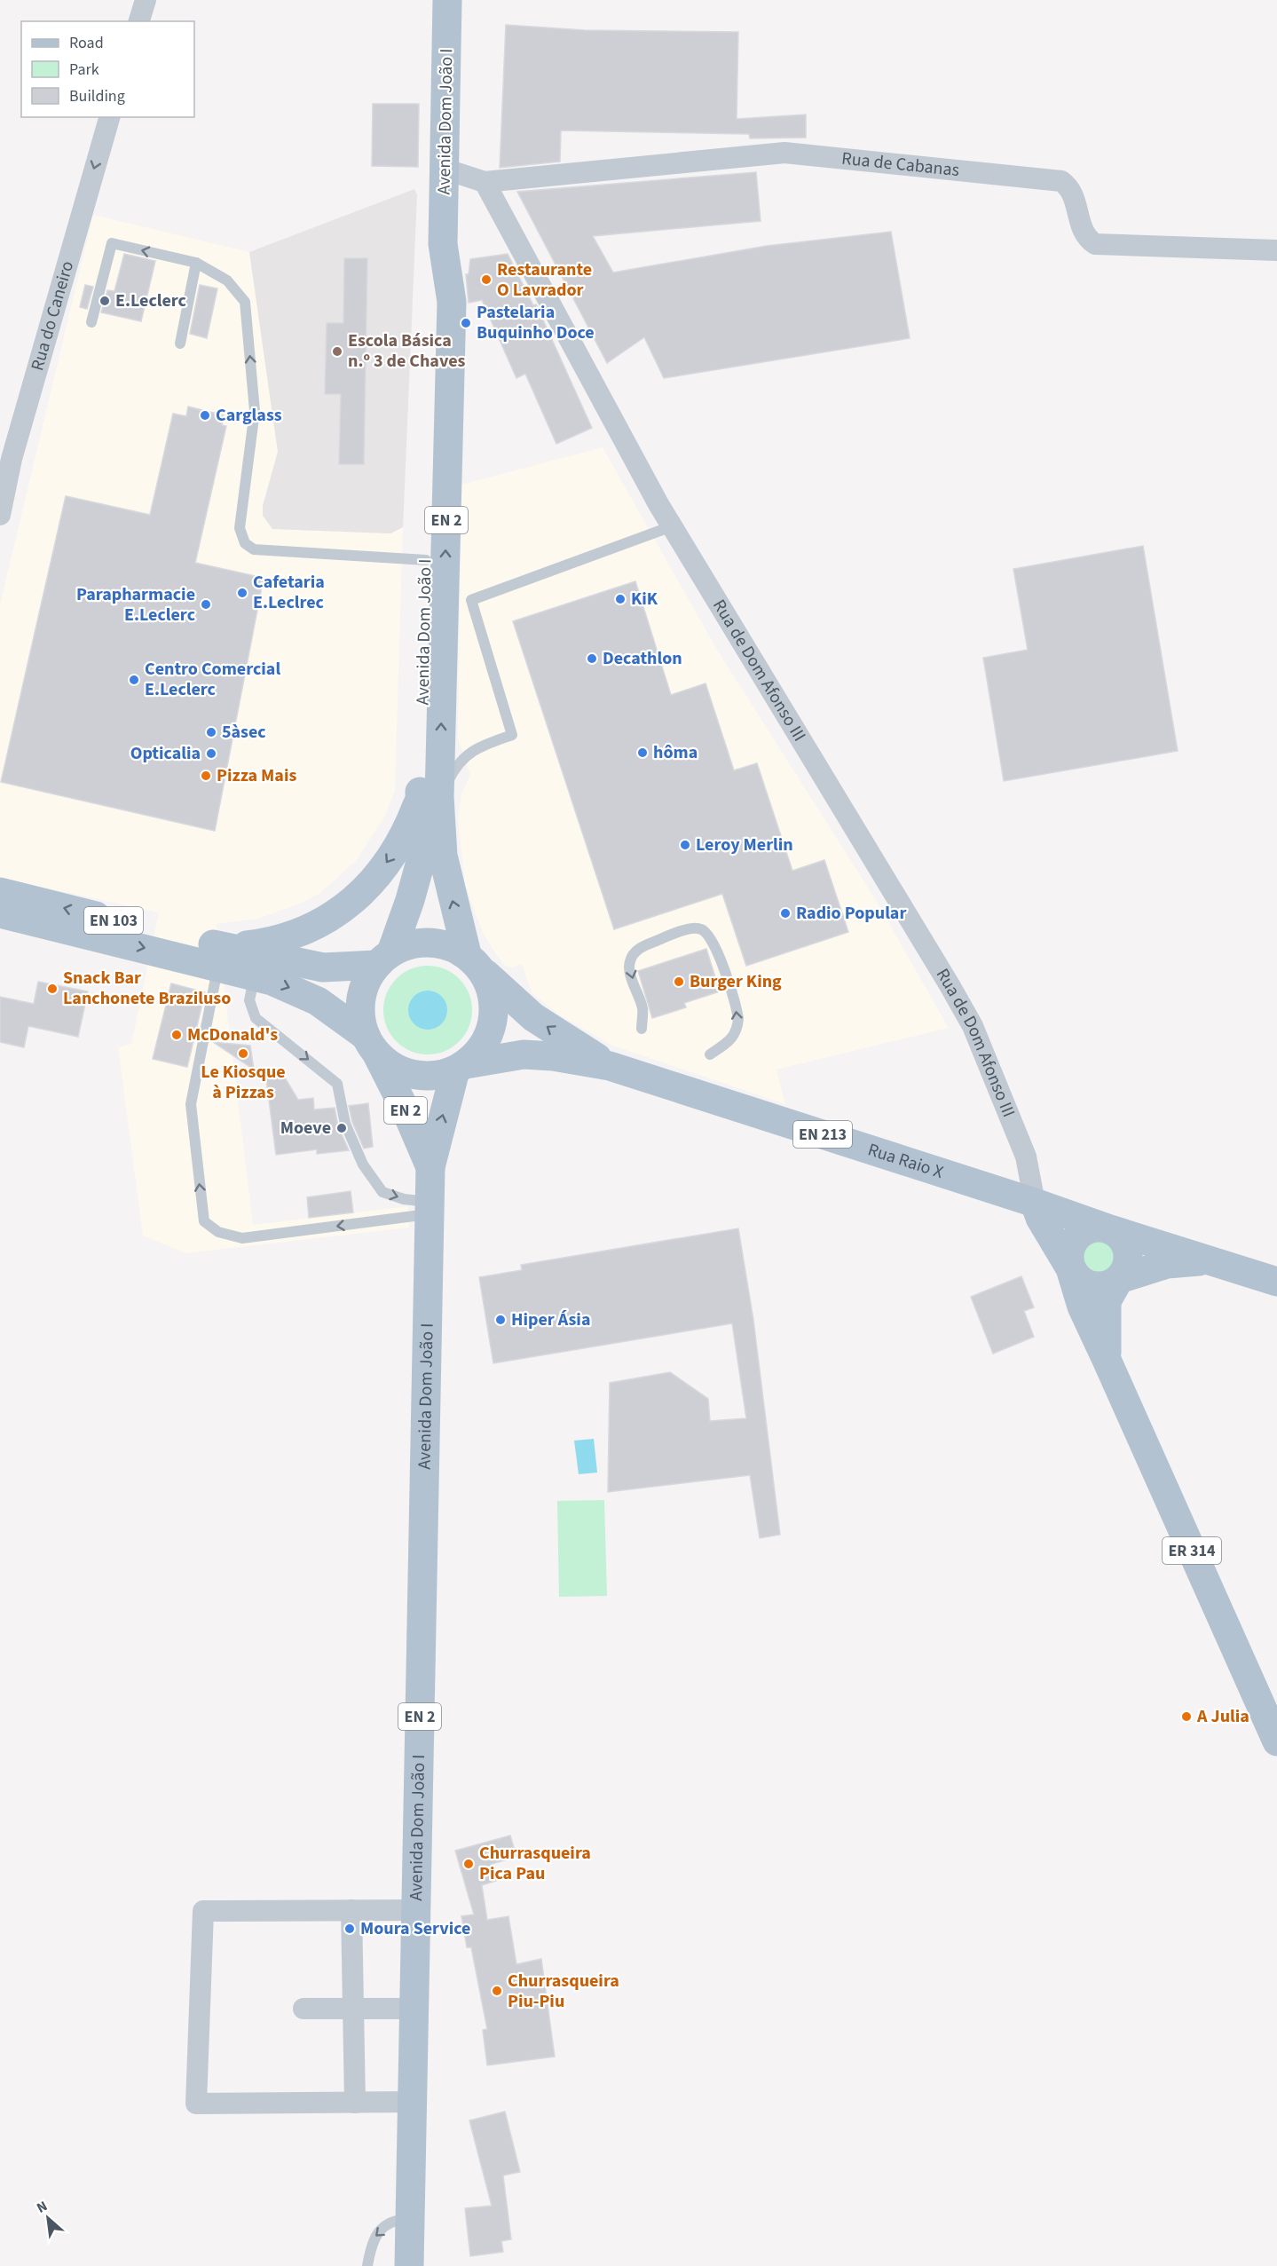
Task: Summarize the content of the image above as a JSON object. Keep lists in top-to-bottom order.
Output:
{
  "streets": {
    "main road": [
      "Avenida Dom João I",
      "EN 2",
      "EN 103",
      "EN 213",
      "Rua Raio X",
      "ER 314"
    ],
    "street": ["Rua de Cabanas", "Rua do Caneiro", "Rua de Dom Afonso III"]
  },
  "crossings": [
    ["Avenida Dom João I", "EN 2"],
    ["Avenida Dom João I", "EN 103"],
    ["Avenida Dom João I", "Rua Raio X"],
    ["Rua de Cabanas", "Rua de Dom Afonso III"],
    ["EN 2", "EN 103"],
    ["EN 2", "Rua Raio X"],
    ["Rua de Dom Afonso III", "EN 213"],
    ["Rua de Dom Afonso III", "Rua Raio X"],
    ["EN 103", "Rua Raio X"],
    ["EN 213", "Rua Raio X"],
    ["EN 213", "ER 314"],
    ["Rua Raio X", "ER 314"]
  ],
  "one_way": ["Rua do Caneiro"],
  "places": [
    "Restaurante O Lavrador",
    "E.Leclerc",
    "Pastelaria Buquinho Doce",
    "Escola Básica n.º 3 de Chaves",
    "Carglass",
    "Cafetaria E.Leclrec",
    "KiK",
    "Parapharmacie E.Leclerc",
    "Decathlon",
    "Centro Comercial E.Leclerc",
    "5àsec",
    "hôma",
    "Opticalia",
    "Pizza Mais",
    "Leroy Merlin",
    "Radio Popular",
    "Burger King",
    "Snack Bar Lanchonete Braziluso",
    "McDonald's",
    "Le Kiosque à Pizzas",
    "Moeve",
    "Hiper Ásia",
    "A Julia",
    "Churrasqueira Pica Pau",
    "Moura Service",
    "Churrasqueira Piu-Piu"
  ],
  "legend": ["Road", "Park", "Building"],
  "north": "top left"
}
